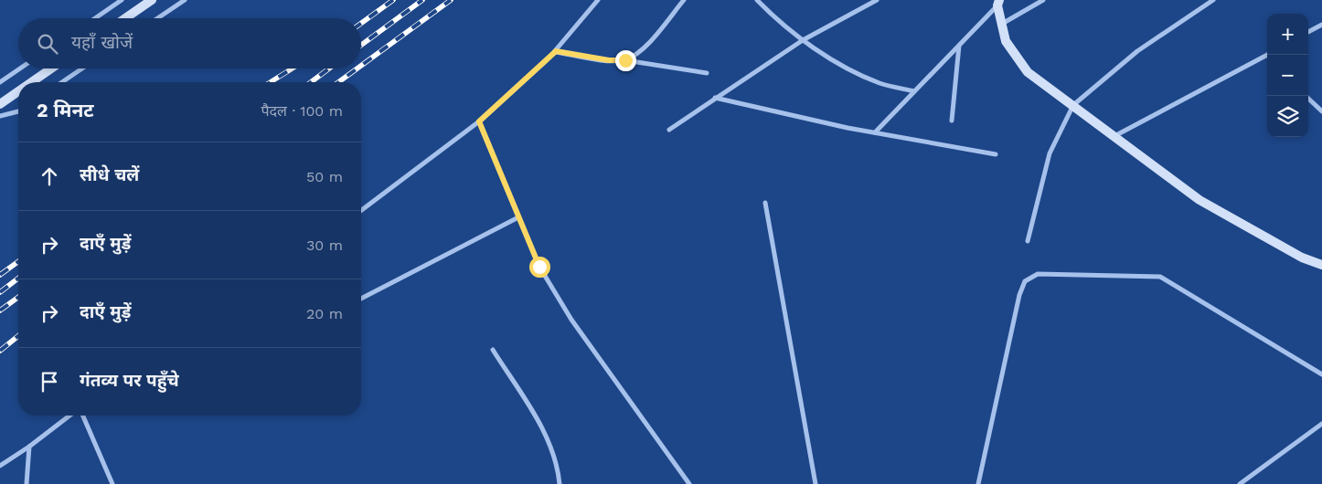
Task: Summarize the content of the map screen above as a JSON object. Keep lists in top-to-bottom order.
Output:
{
  "page": {
    "map_buttons": ["+", "−"],
    "search": "यहाँ खोजें",
    "heading": ["2 मिनट", "पैदल · 100 m"],
    "list": [
      ["सीधे चलें", "50 m"],
      ["दाएँ मुड़ें", "30 m"],
      ["दाएँ मुड़ें", "20 m"],
      "गंतव्य पर पहुँचे"
    ]
  }
}
